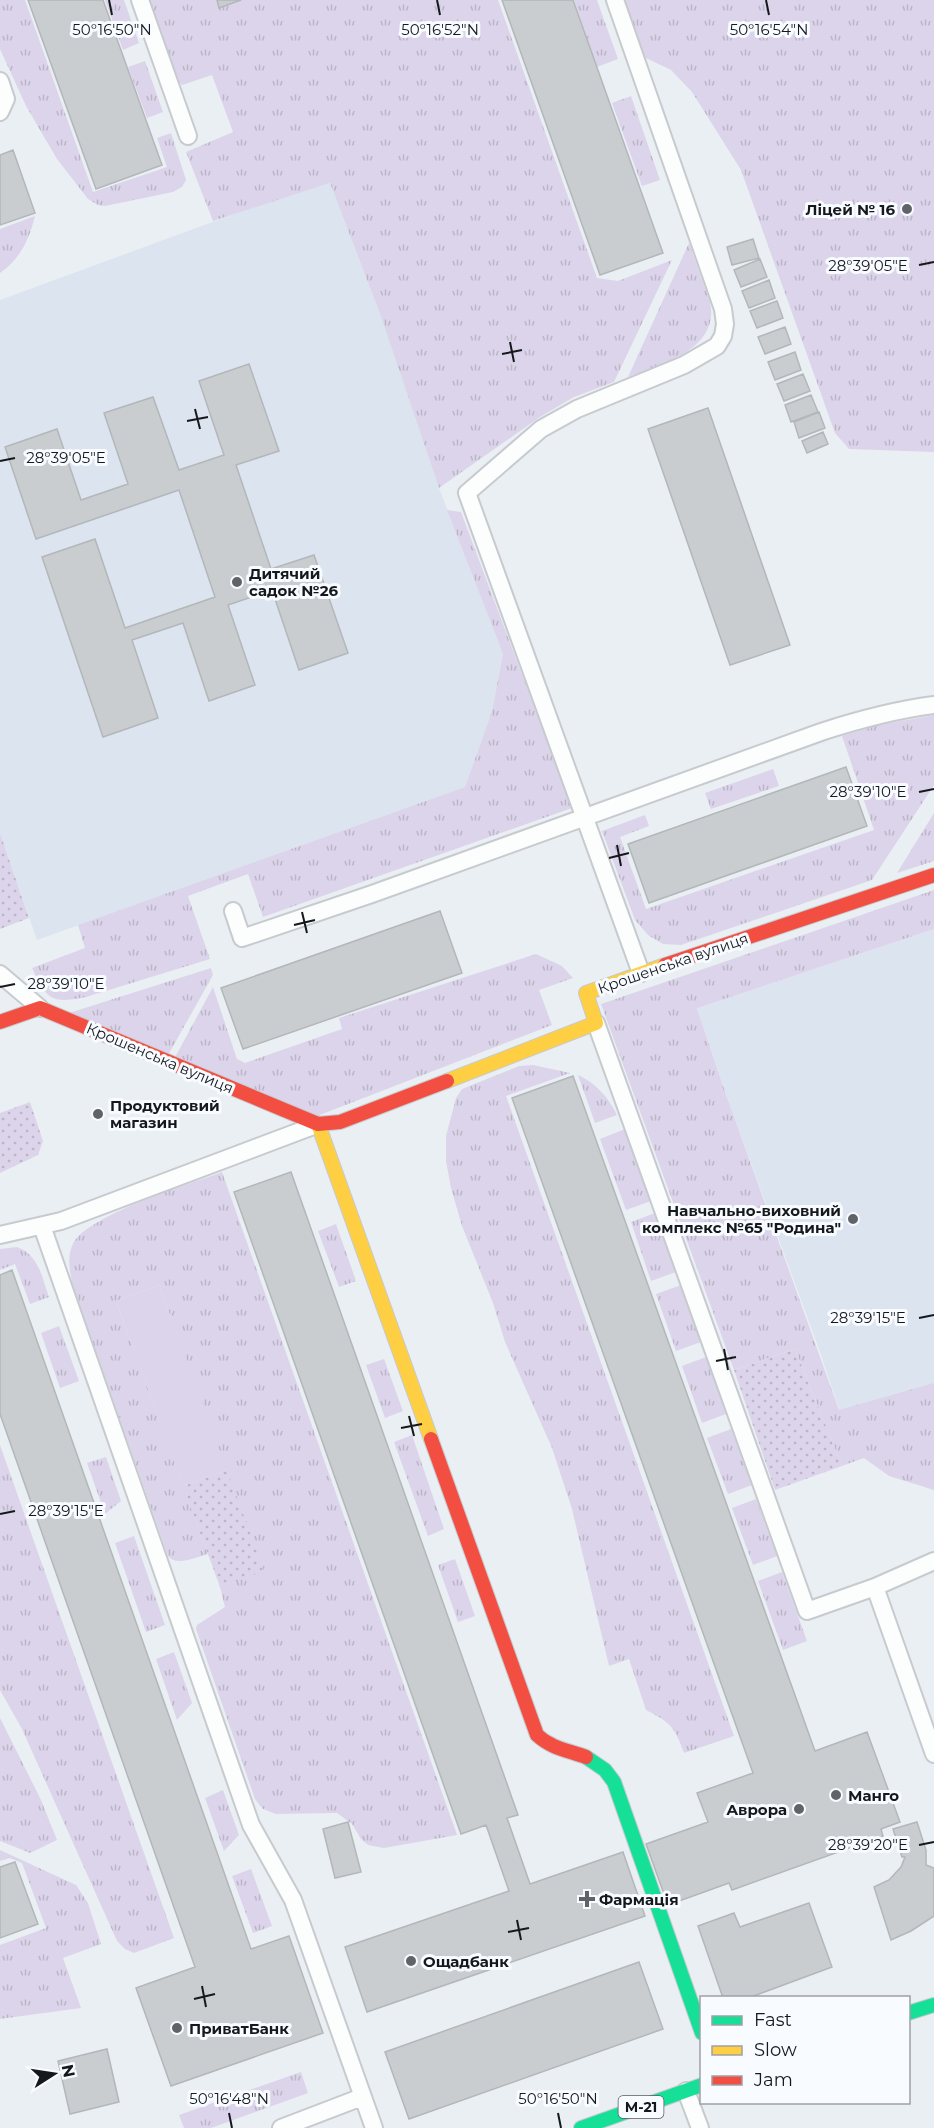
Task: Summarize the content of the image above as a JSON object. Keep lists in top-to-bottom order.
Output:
{
  "streets": {
    "main road": ["Крошенська вулиця", "М-21"]
  },
  "places": {
    "other": [
      "Ліцей № 16",
      "Дитячий садок №26",
      "Продуктовий магазин",
      "Навчально-виховний комплекс №65 \"Родина\"",
      "Манго",
      "Аврора",
      "Ощадбанк",
      "ПриватБанк"
    ],
    "health": ["Фармація"]
  },
  "legend": ["Fast", "Slow", "Jam"],
  "north": "right",
  "coordinates": [
    "50°16'50\"N",
    "50°16'52\"N",
    "50°16'54\"N",
    "28°39'05\"E",
    "28°39'10\"E",
    "28°39'15\"E",
    "28°39'20\"E",
    "50°16'48\"N"
  ]
}
